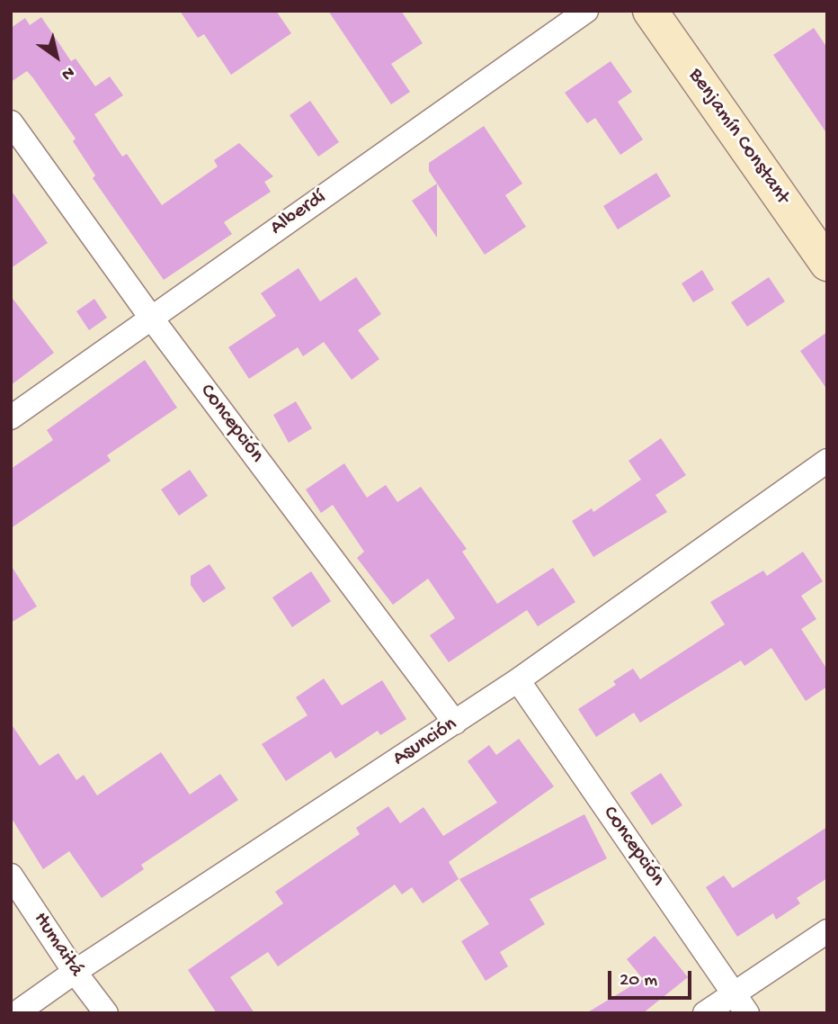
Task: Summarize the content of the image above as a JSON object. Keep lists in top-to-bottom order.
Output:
{
  "streets": {
    "street": [
      "Benjamín Constant",
      "Alberdí",
      "Concepción",
      "Asunción",
      "Humaitá"
    ]
  },
  "crossings": [
    ["Alberdí", "Concepción"],
    ["Concepción", "Asunción"],
    ["Asunción", "Humaitá"]
  ],
  "scale_bar": "20 m",
  "north": "bottom right"
}
